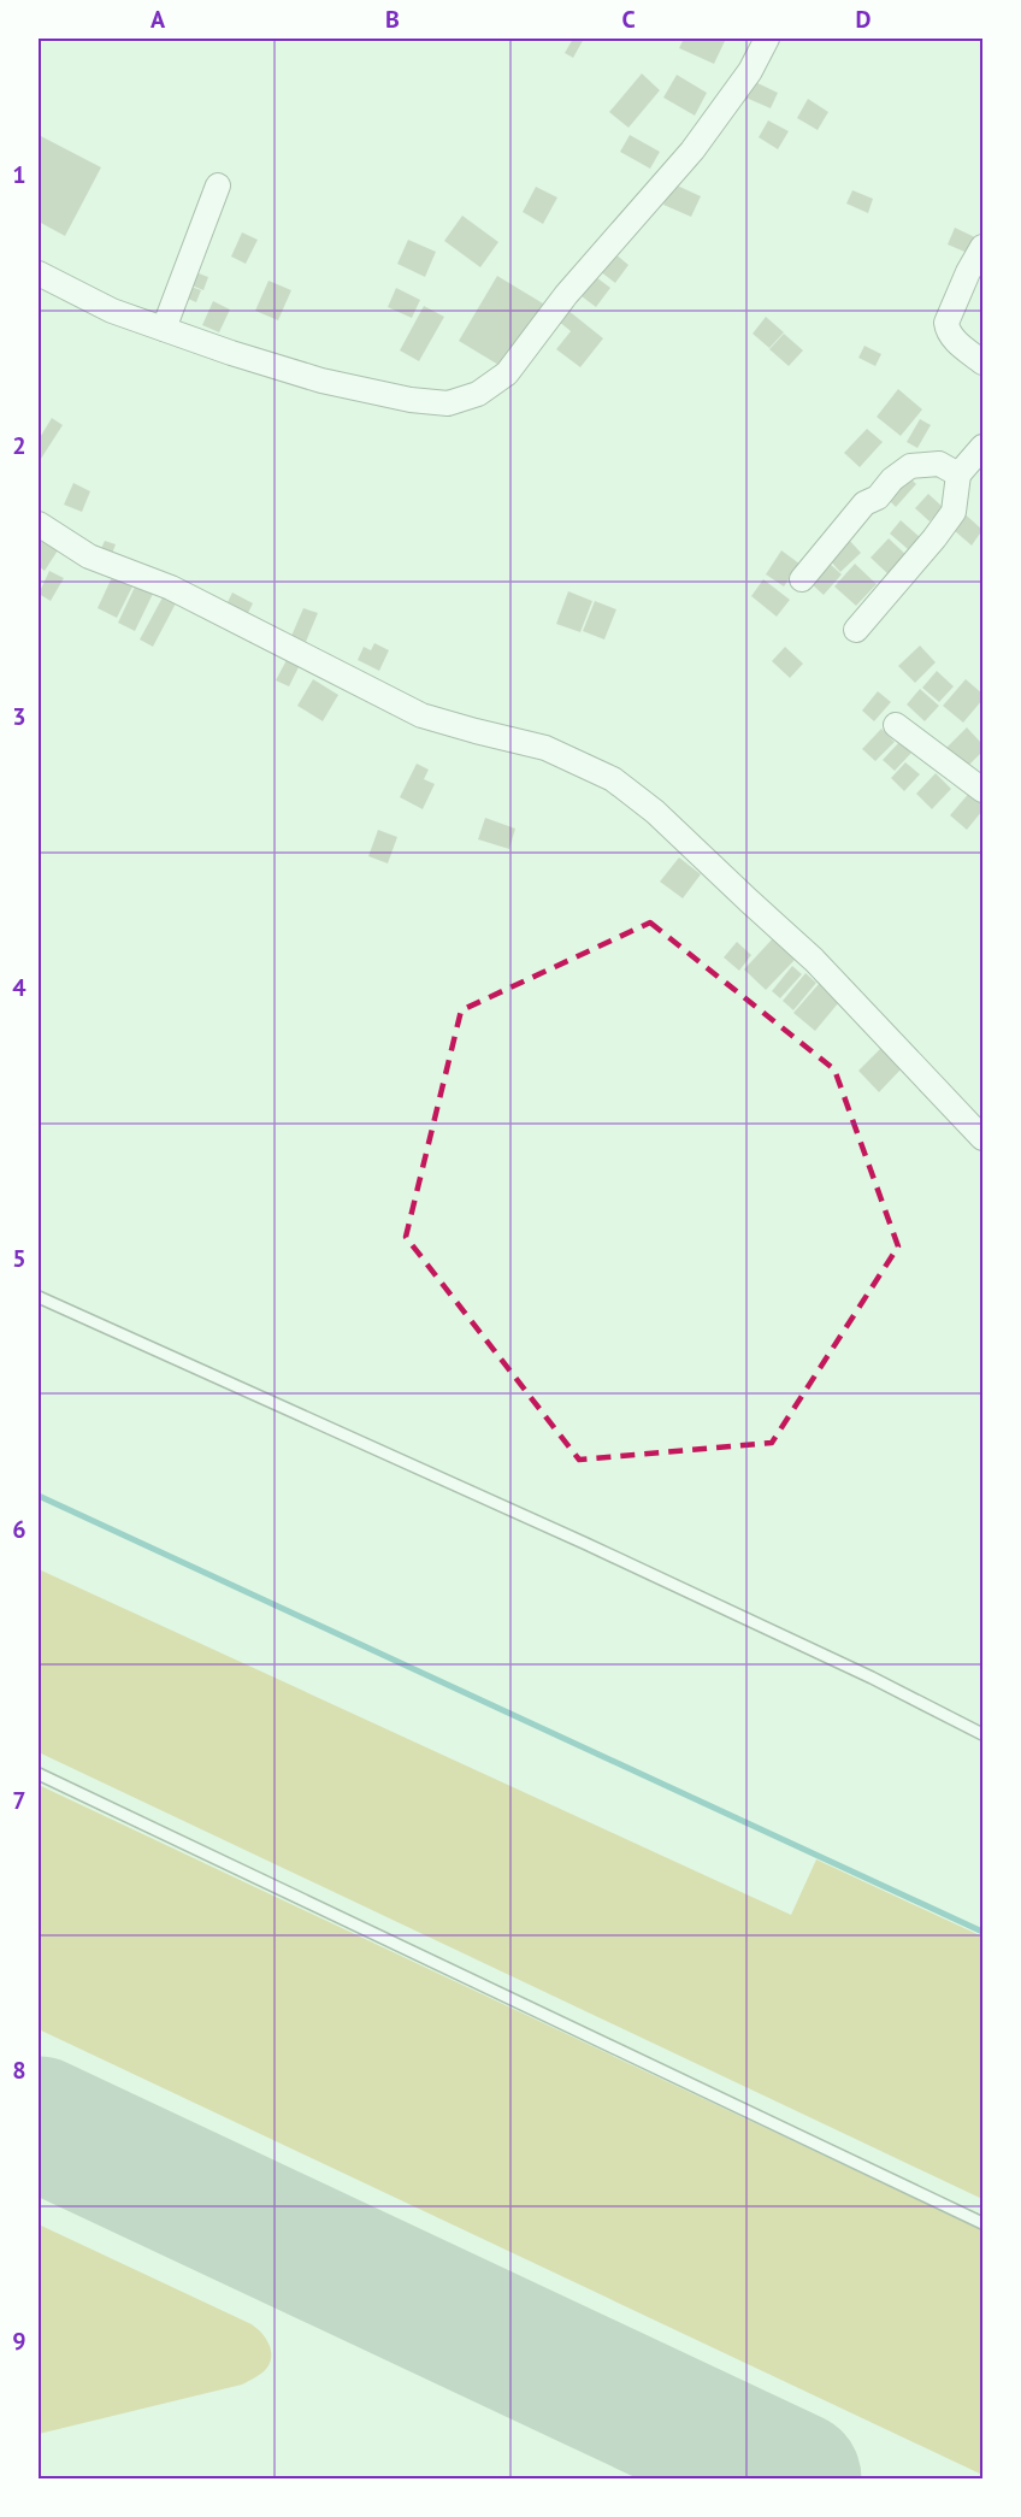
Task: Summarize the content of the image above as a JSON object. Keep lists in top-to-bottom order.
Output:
{
  "grid": {
    "columns": [
      "A",
      "B",
      "C",
      "D"
    ],
    "rows": [
      "1",
      "2",
      "3",
      "4",
      "5",
      "6",
      "7",
      "8",
      "9"
    ]
  }
}
